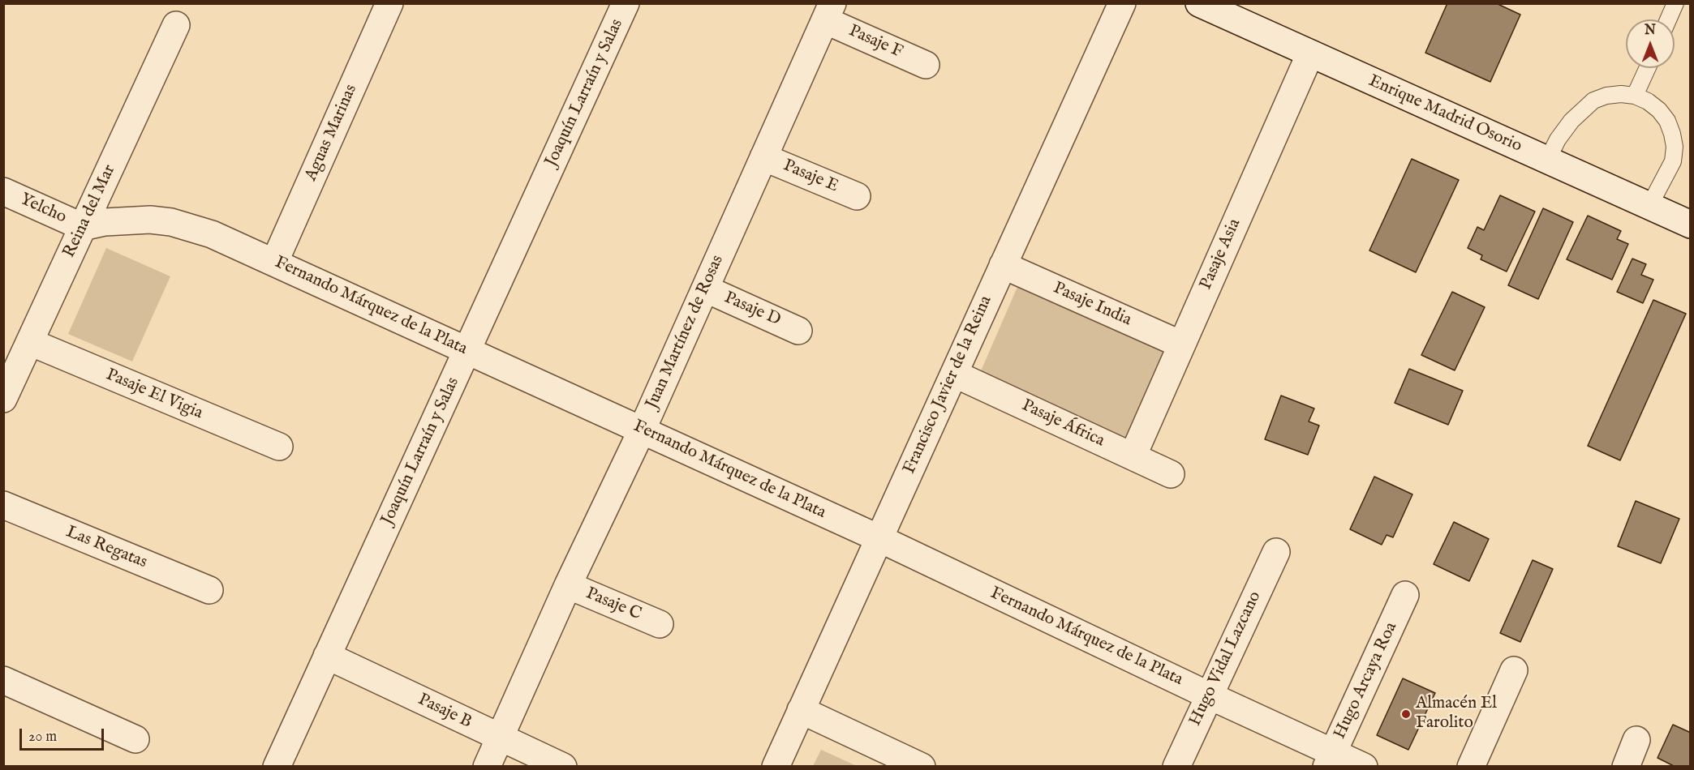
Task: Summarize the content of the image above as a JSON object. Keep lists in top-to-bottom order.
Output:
{
  "streets": {
    "street": [
      "Pasaje F",
      "Joaquín Larraín y Salas",
      "Enrique Madrid Osorio",
      "Aguas Marinas",
      "Pasaje E",
      "Yelcho",
      "Reina del Mar",
      "Pasaje Asia",
      "Pasaje India",
      "Fernando Márquez de la Plata",
      "Pasaje D",
      "Juan Martínez de Rosas",
      "Francisco Javier de la Reina",
      "Pasaje El Vigia",
      "Pasaje África",
      "Las Regatas",
      "Pasaje C",
      "Hugo Vidal Lazcano",
      "Hugo Arcaya Roa",
      "Pasaje B"
    ]
  },
  "crossings": [
    ["Pasaje F", "Juan Martínez de Rosas"],
    ["Joaquín Larraín y Salas", "Fernando Márquez de la Plata"],
    ["Joaquín Larraín y Salas", "Pasaje B"],
    ["Enrique Madrid Osorio", "Pasaje Asia"],
    ["Aguas Marinas", "Fernando Márquez de la Plata"],
    ["Pasaje E", "Juan Martínez de Rosas"],
    ["Yelcho", "Reina del Mar"],
    ["Yelcho", "Fernando Márquez de la Plata"],
    ["Reina del Mar", "Fernando Márquez de la Plata"],
    ["Reina del Mar", "Pasaje El Vigia"],
    ["Pasaje Asia", "Pasaje India"],
    ["Pasaje Asia", "Pasaje África"],
    ["Pasaje India", "Francisco Javier de la Reina"],
    ["Fernando Márquez de la Plata", "Juan Martínez de Rosas"],
    ["Fernando Márquez de la Plata", "Francisco Javier de la Reina"],
    ["Fernando Márquez de la Plata", "Hugo Vidal Lazcano"],
    ["Fernando Márquez de la Plata", "Hugo Arcaya Roa"],
    ["Pasaje D", "Juan Martínez de Rosas"],
    ["Juan Martínez de Rosas", "Pasaje C"],
    ["Juan Martínez de Rosas", "Pasaje B"],
    ["Francisco Javier de la Reina", "Pasaje África"]
  ],
  "places": ["Almacén El Farolito"],
  "scale_bar": "20 m",
  "north": "top"
}
